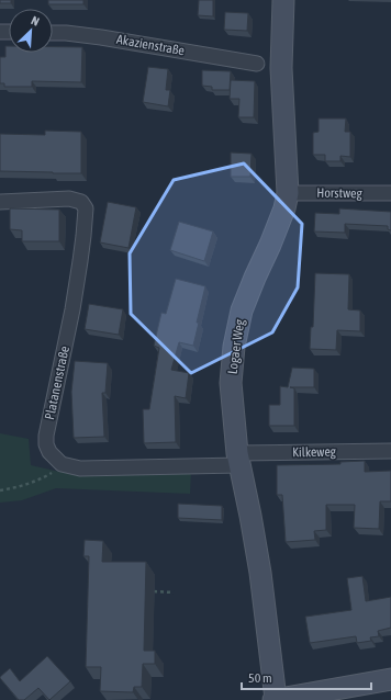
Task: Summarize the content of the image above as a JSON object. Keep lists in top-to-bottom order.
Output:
{
  "streets": {
    "street": [
      "Akazienstraße",
      "Horstweg",
      "Logaer Weg",
      "Platanenstraße",
      "Kilkeweg"
    ]
  },
  "crossings": [
    ["Horstweg", "Logaer Weg"],
    ["Logaer Weg", "Kilkeweg"]
  ],
  "scale_bar": "50 m",
  "north": "top right"
}
